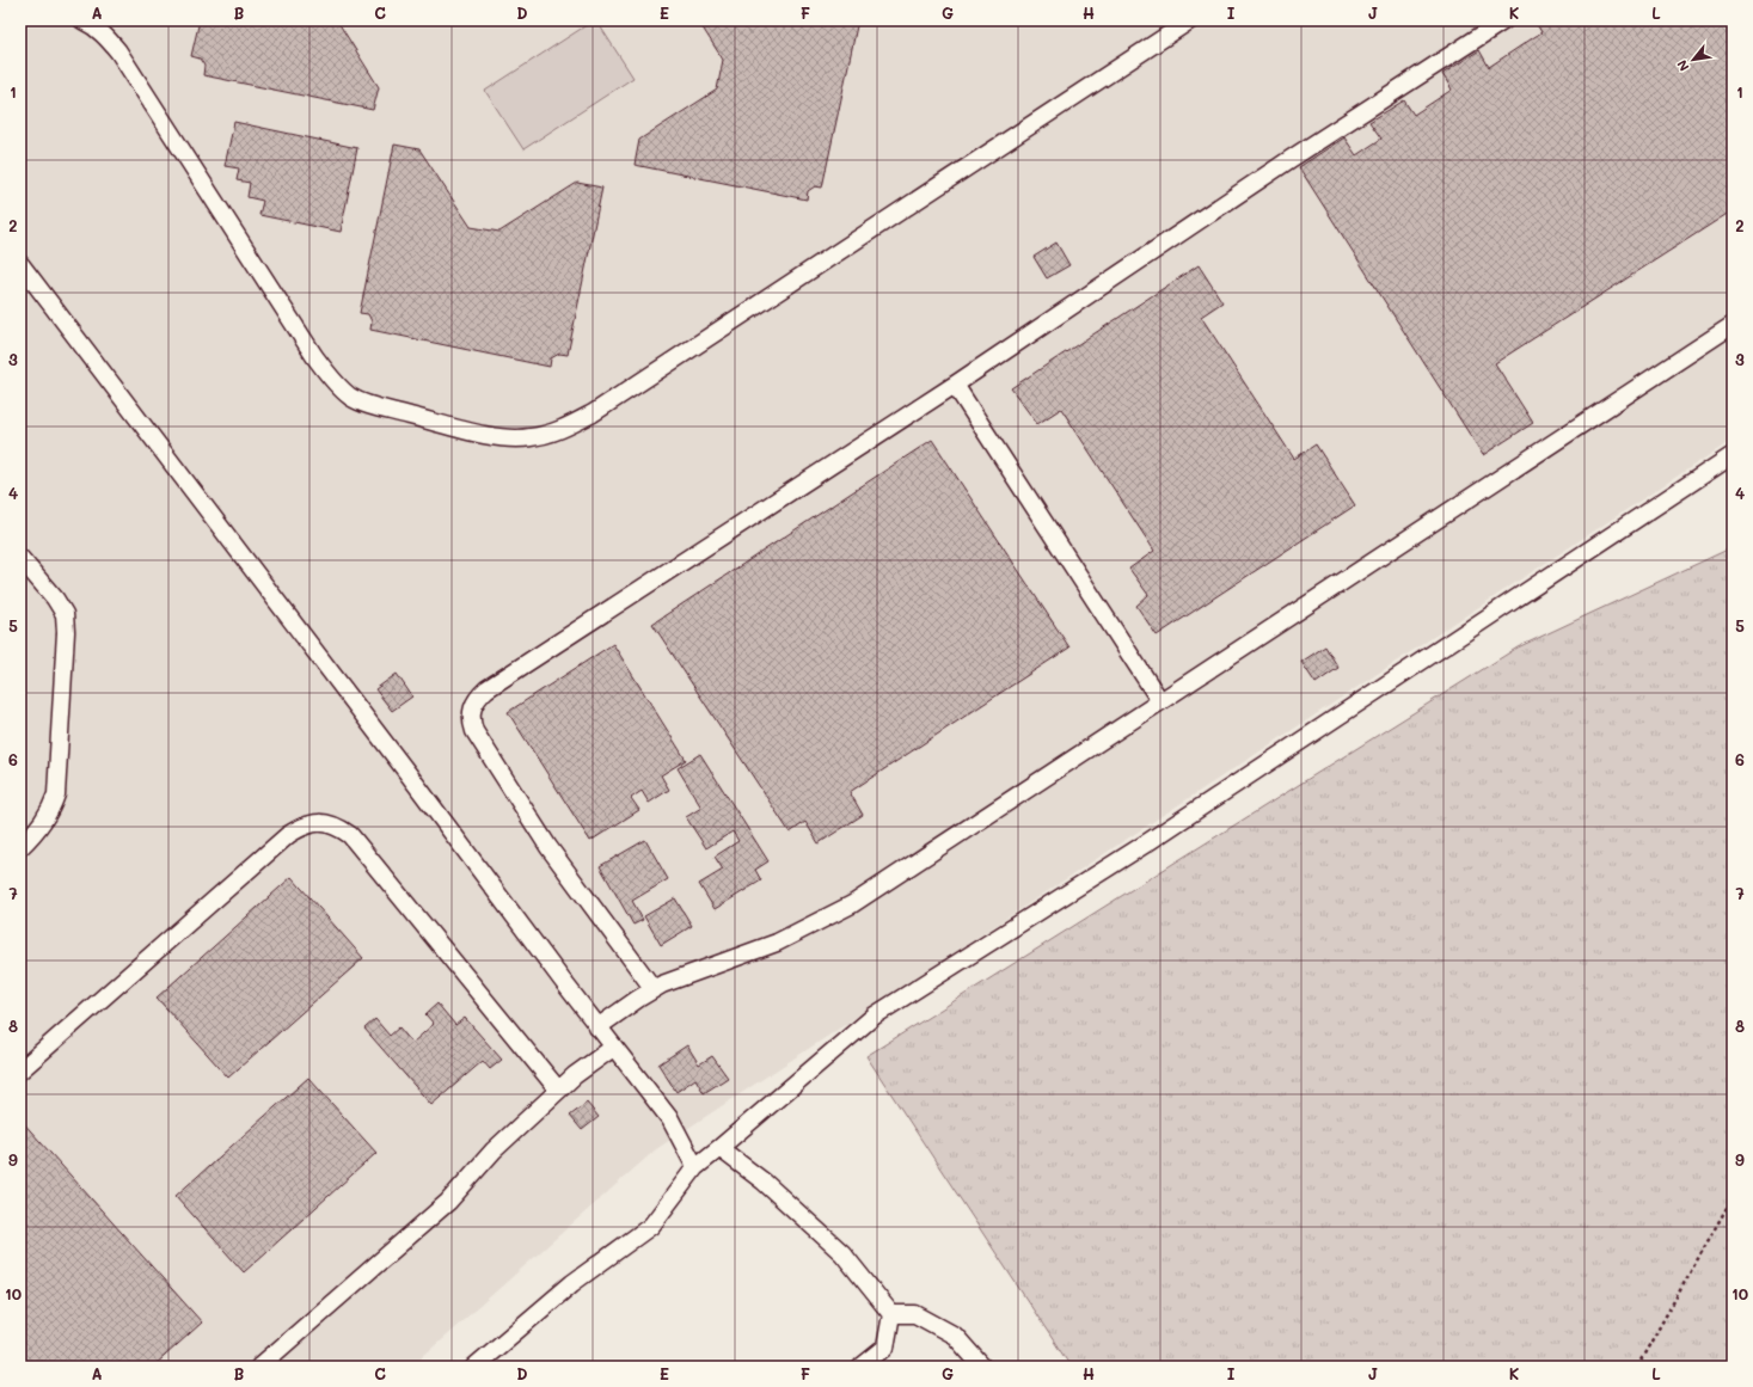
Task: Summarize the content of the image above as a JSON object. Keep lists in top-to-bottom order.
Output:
{
  "north": "bottom left",
  "grid": {
    "columns": [
      "A",
      "B",
      "C",
      "D",
      "E",
      "F",
      "G",
      "H",
      "I",
      "J",
      "K",
      "L"
    ],
    "rows": [
      "1",
      "2",
      "3",
      "4",
      "5",
      "6",
      "7",
      "8",
      "9",
      "10"
    ]
  }
}
